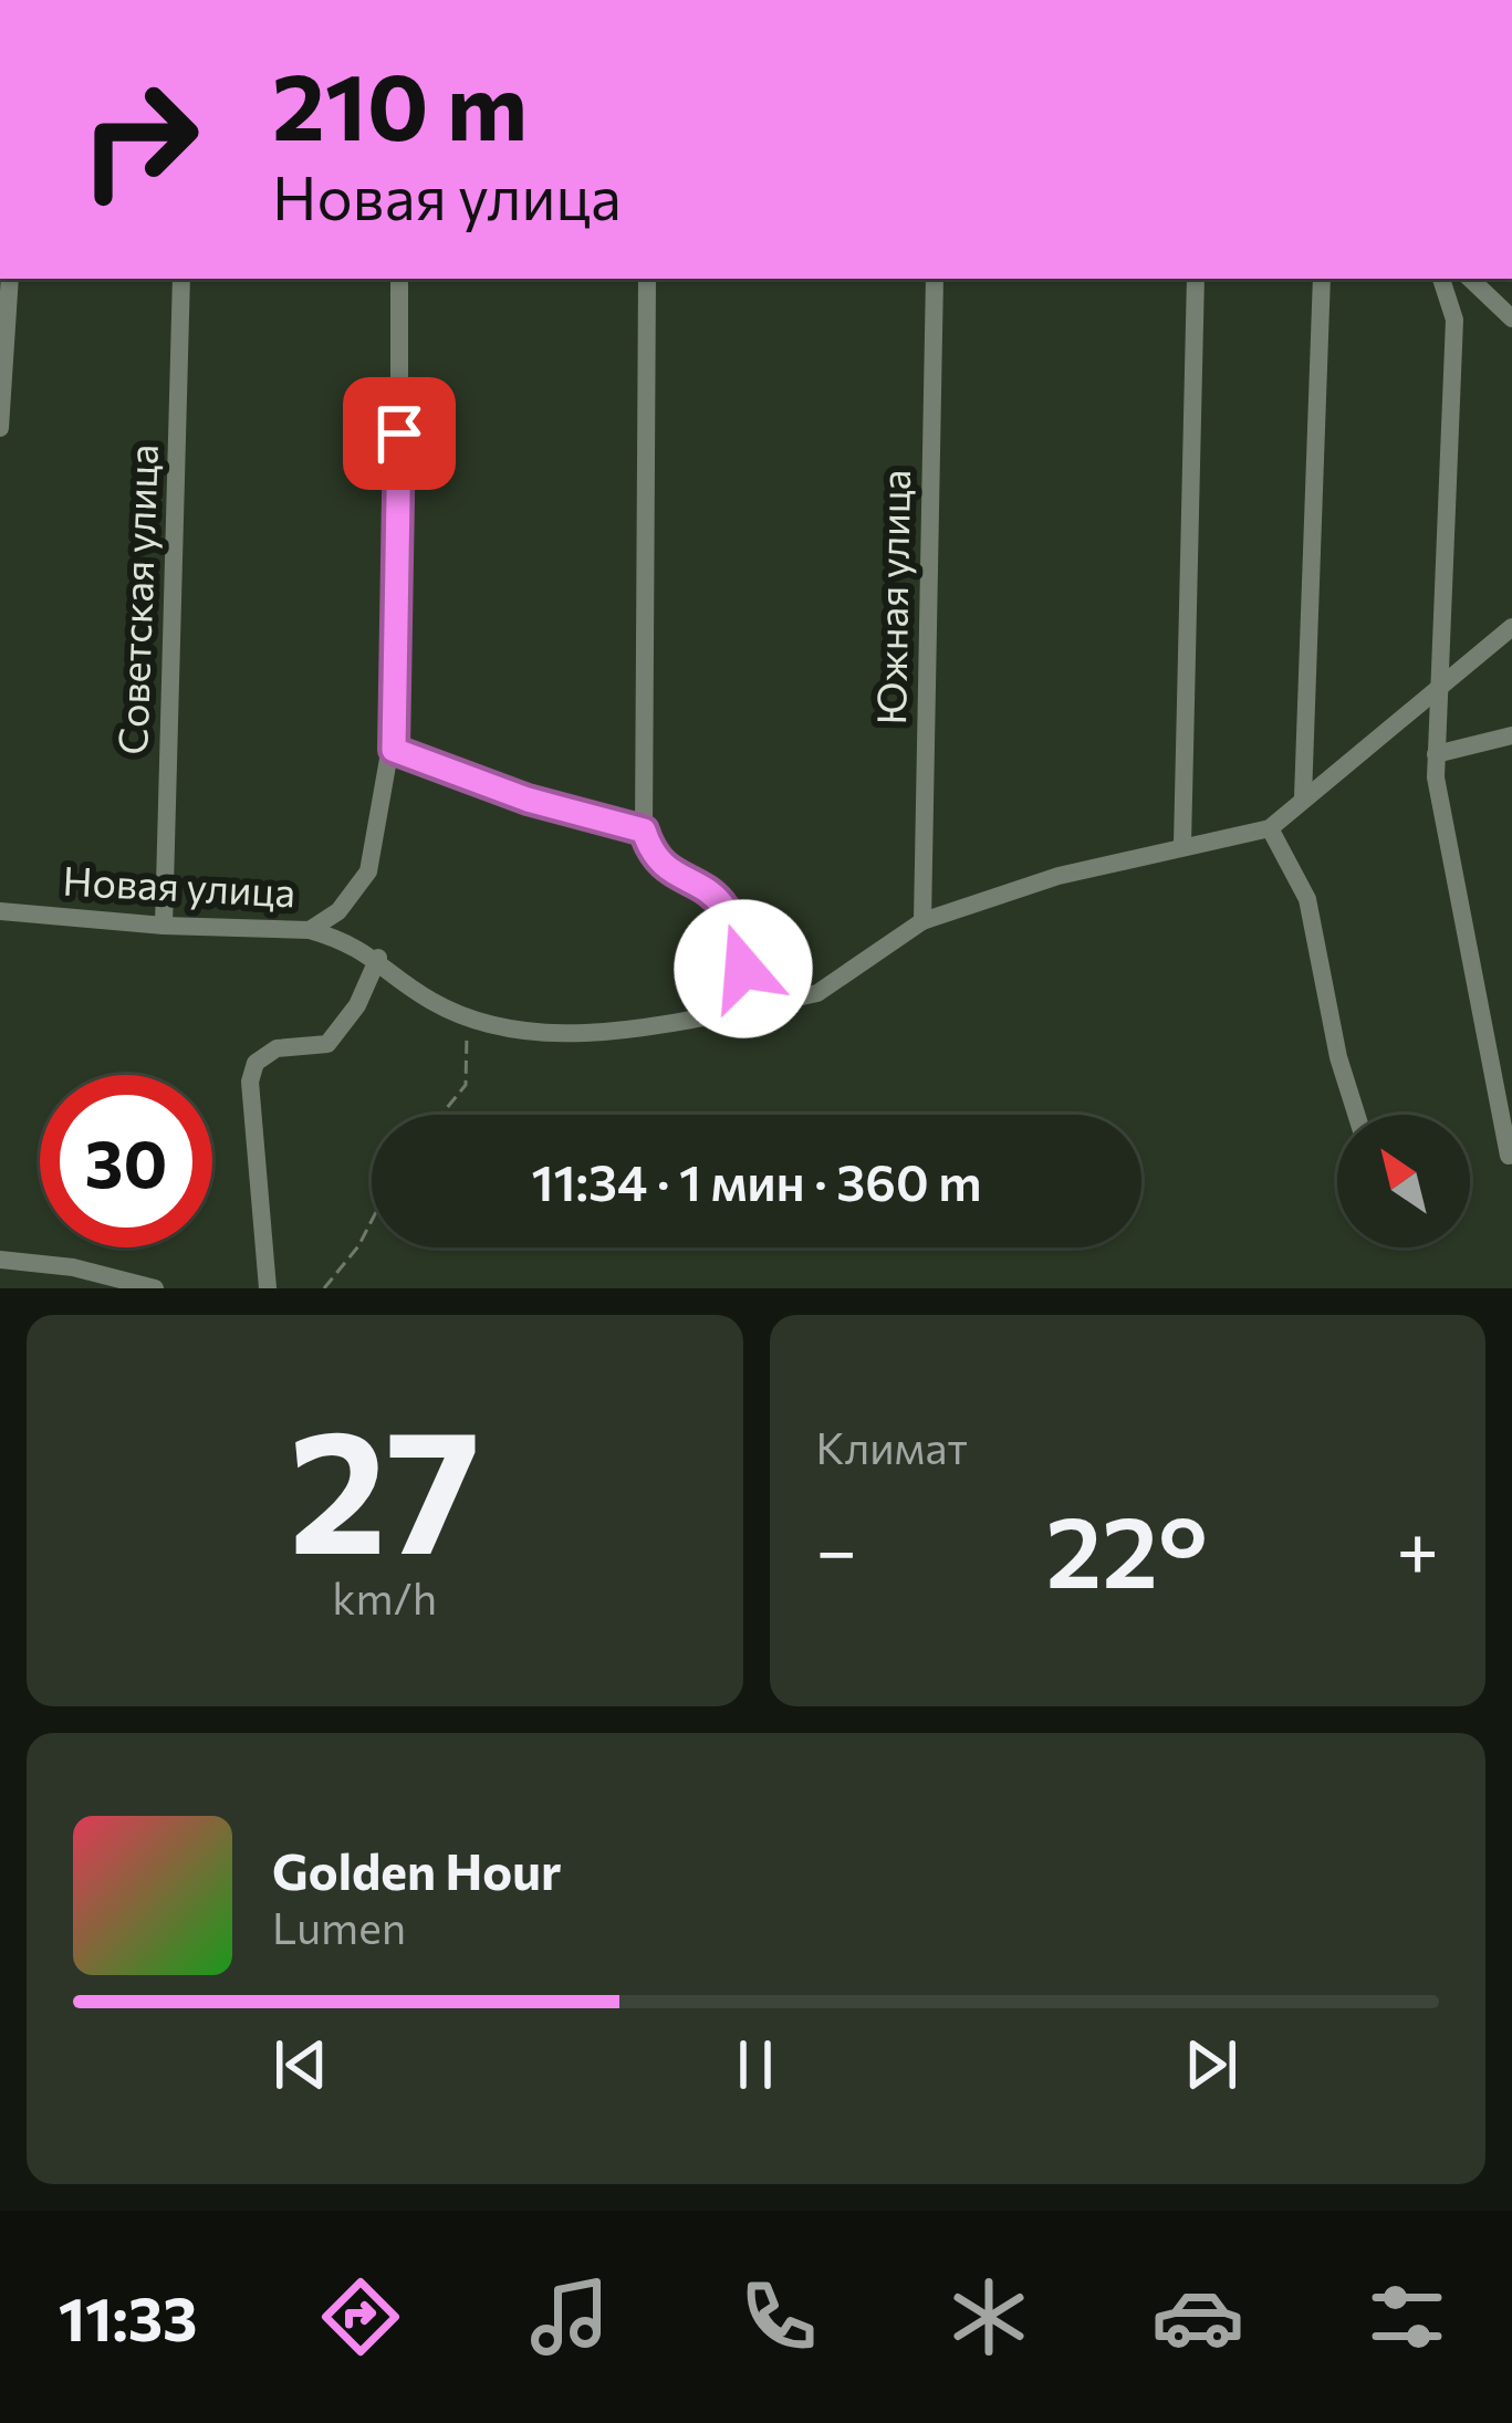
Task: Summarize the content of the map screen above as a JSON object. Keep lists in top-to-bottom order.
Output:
{
  "streets": {
    "street": ["Южная улица", "Советская улица", "Новая улица"]
  },
  "crossings": [
    ["Советская улица", "Новая улица"]
  ],
  "north": "top left",
  "page": {
    "turn": ["210 m", "Новая улица"],
    "limit": "30",
    "trip": "11:34 · 1 мин · 360 m",
    "tile": [
      ["27", "km/h"],
      "Климат"
    ],
    "heat": ["−", "22°", "+"],
    "song": ["Golden Hour", "Lumen"],
    "tabs": "11:33"
  }
}
